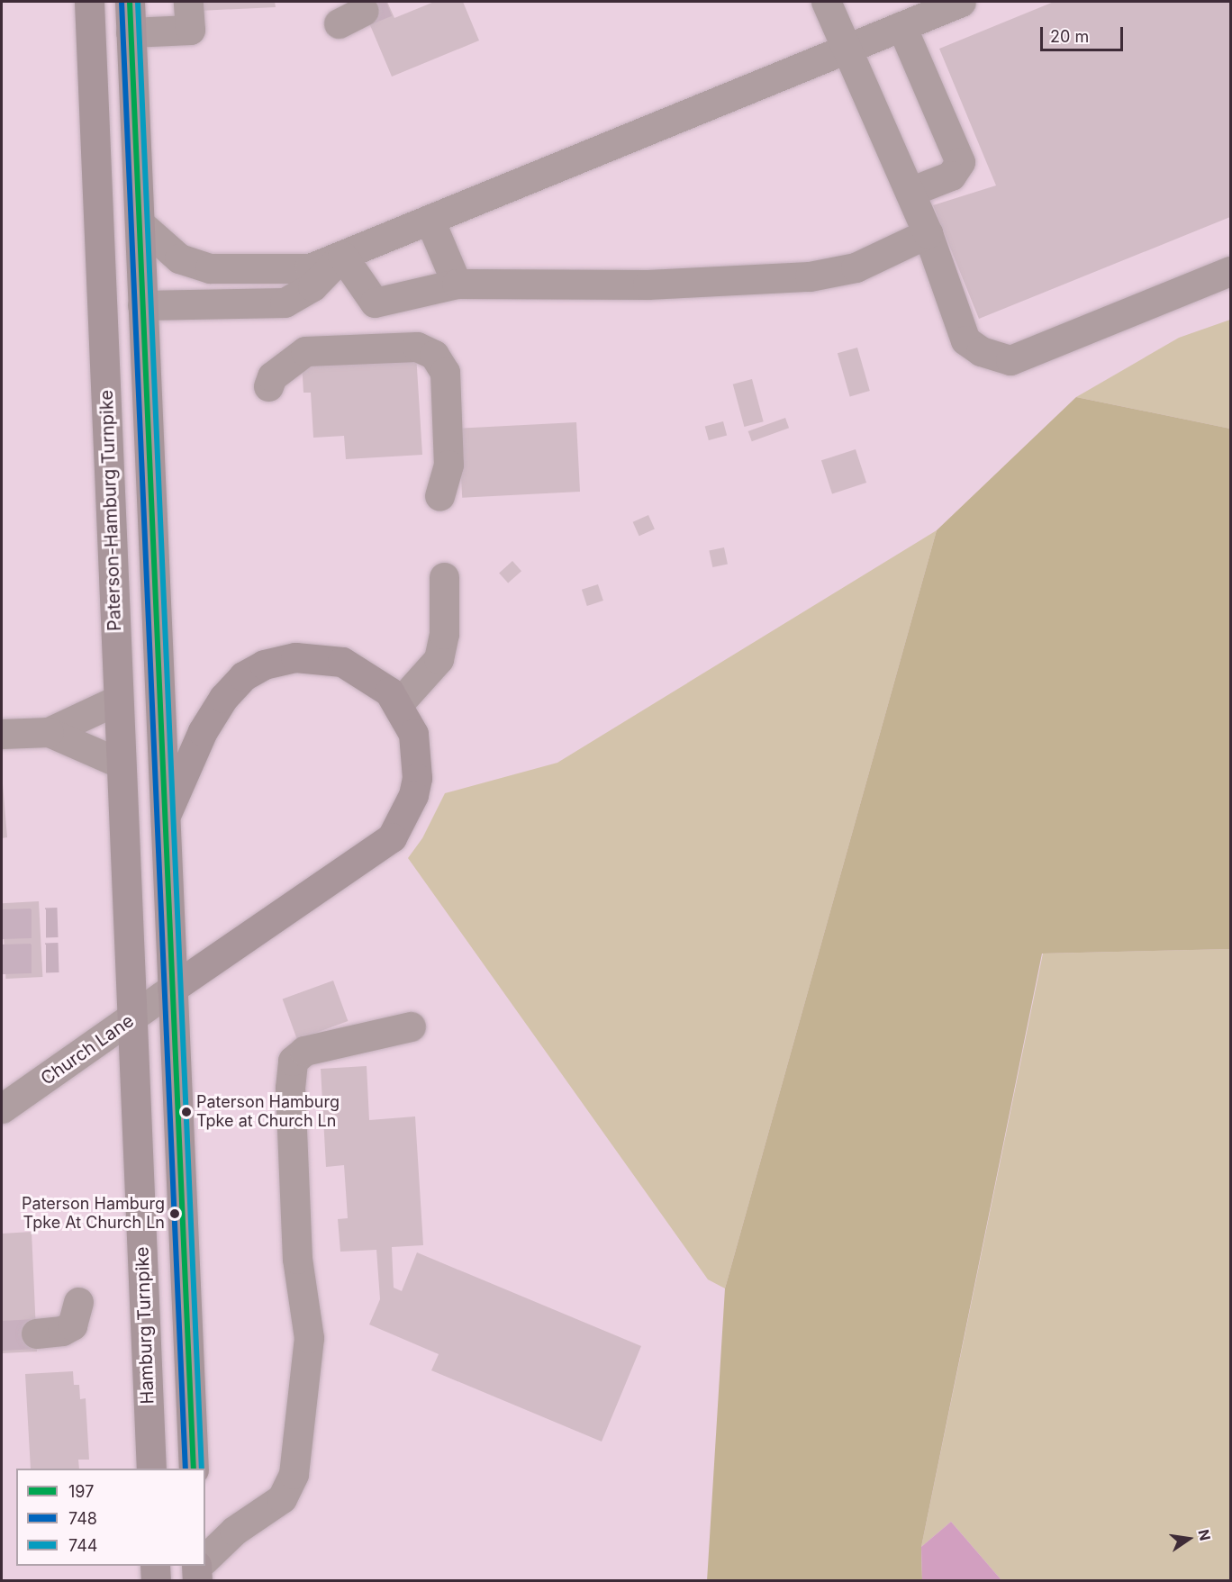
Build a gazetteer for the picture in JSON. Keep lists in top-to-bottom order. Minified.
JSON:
{"streets":{"main road":["Paterson-Hamburg Turnpike","Hamburg Turnpike"],"street":["Church Lane"]},"crossings":[["Paterson-Hamburg Turnpike","Church Lane"],["Paterson-Hamburg Turnpike","Hamburg Turnpike"],["Church Lane","Hamburg Turnpike"]],"places":["Paterson Hamburg Tpke at Church Ln","Paterson Hamburg Tpke At Church Ln"],"lines":["transit line 197","transit line 748","transit line 744"],"legend":["197","748","744"],"scale_bar":"20 m","north":"right"}
